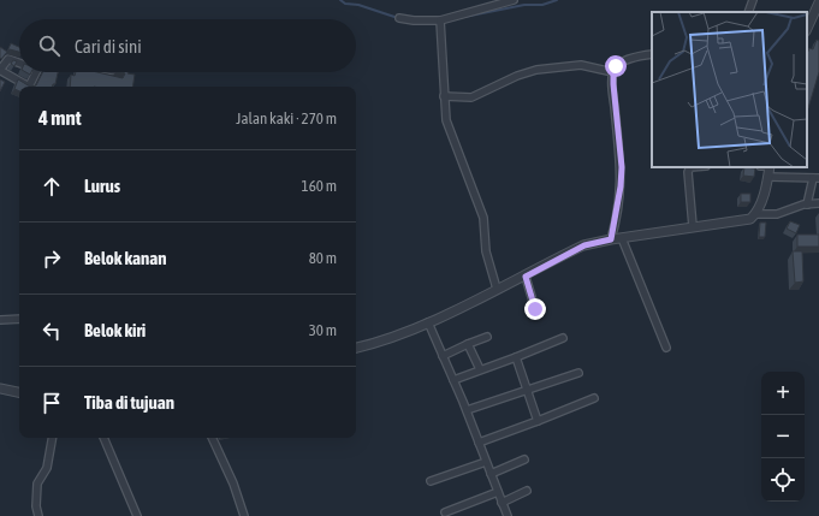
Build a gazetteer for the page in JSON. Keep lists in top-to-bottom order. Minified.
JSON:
{"page":{"search":"Cari di sini","heading":["4 mnt","Jalan kaki · 270 m"],"list":[["Lurus","160 m"],["Belok kanan","80 m"],["Belok kiri","30 m"],"Tiba di tujuan"],"map_buttons":["+","−"]}}
